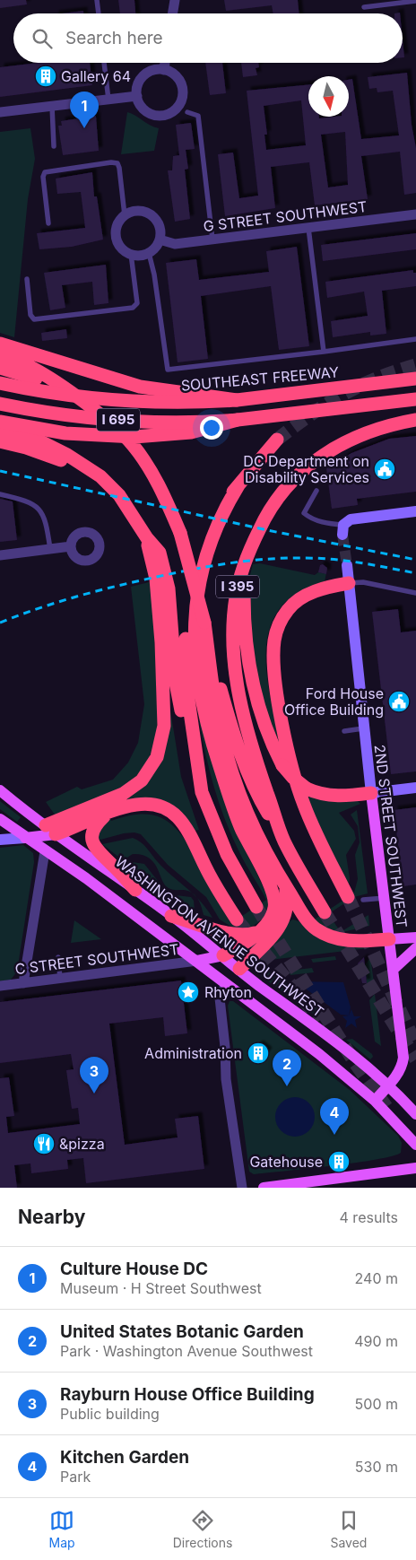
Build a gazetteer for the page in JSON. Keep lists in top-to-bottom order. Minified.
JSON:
{"streets":{"highway":["SOUTHEAST FREEWAY","I 695","I 395"],"main road":["2ND STREET SOUTHWEST","WASHINGTON AVENUE SOUTHWEST"],"street":["G STREET SOUTHWEST","C STREET SOUTHWEST"]},"crossings":[["2ND STREET SOUTHWEST","WASHINGTON AVENUE SOUTHWEST"]],"places":{"building":["Gallery 64","Administration","Gatehouse"],"public building":["DC Department on Disability Services","Ford House Office Building"],"place":["Rhyton"],"restaurant":["&pizza"]},"north":"bottom","page":{"search":"Search here","pins":["1","2","3","4"],"heading":["Nearby","4 results"],"list":[{"mark":"1","name":"Culture House DC","note":"Museum · H Street Southwest","value":"240 m"},{"mark":"2","name":"United States Botanic Garden","note":"Park · Washington Avenue Southwest","value":"490 m"},{"mark":"3","name":"Rayburn House Office Building","note":"Public building","value":"500 m"},{"mark":"4","name":"Kitchen Garden","note":"Park","value":"530 m"}],"nav":["Map","Directions","Saved"]}}
